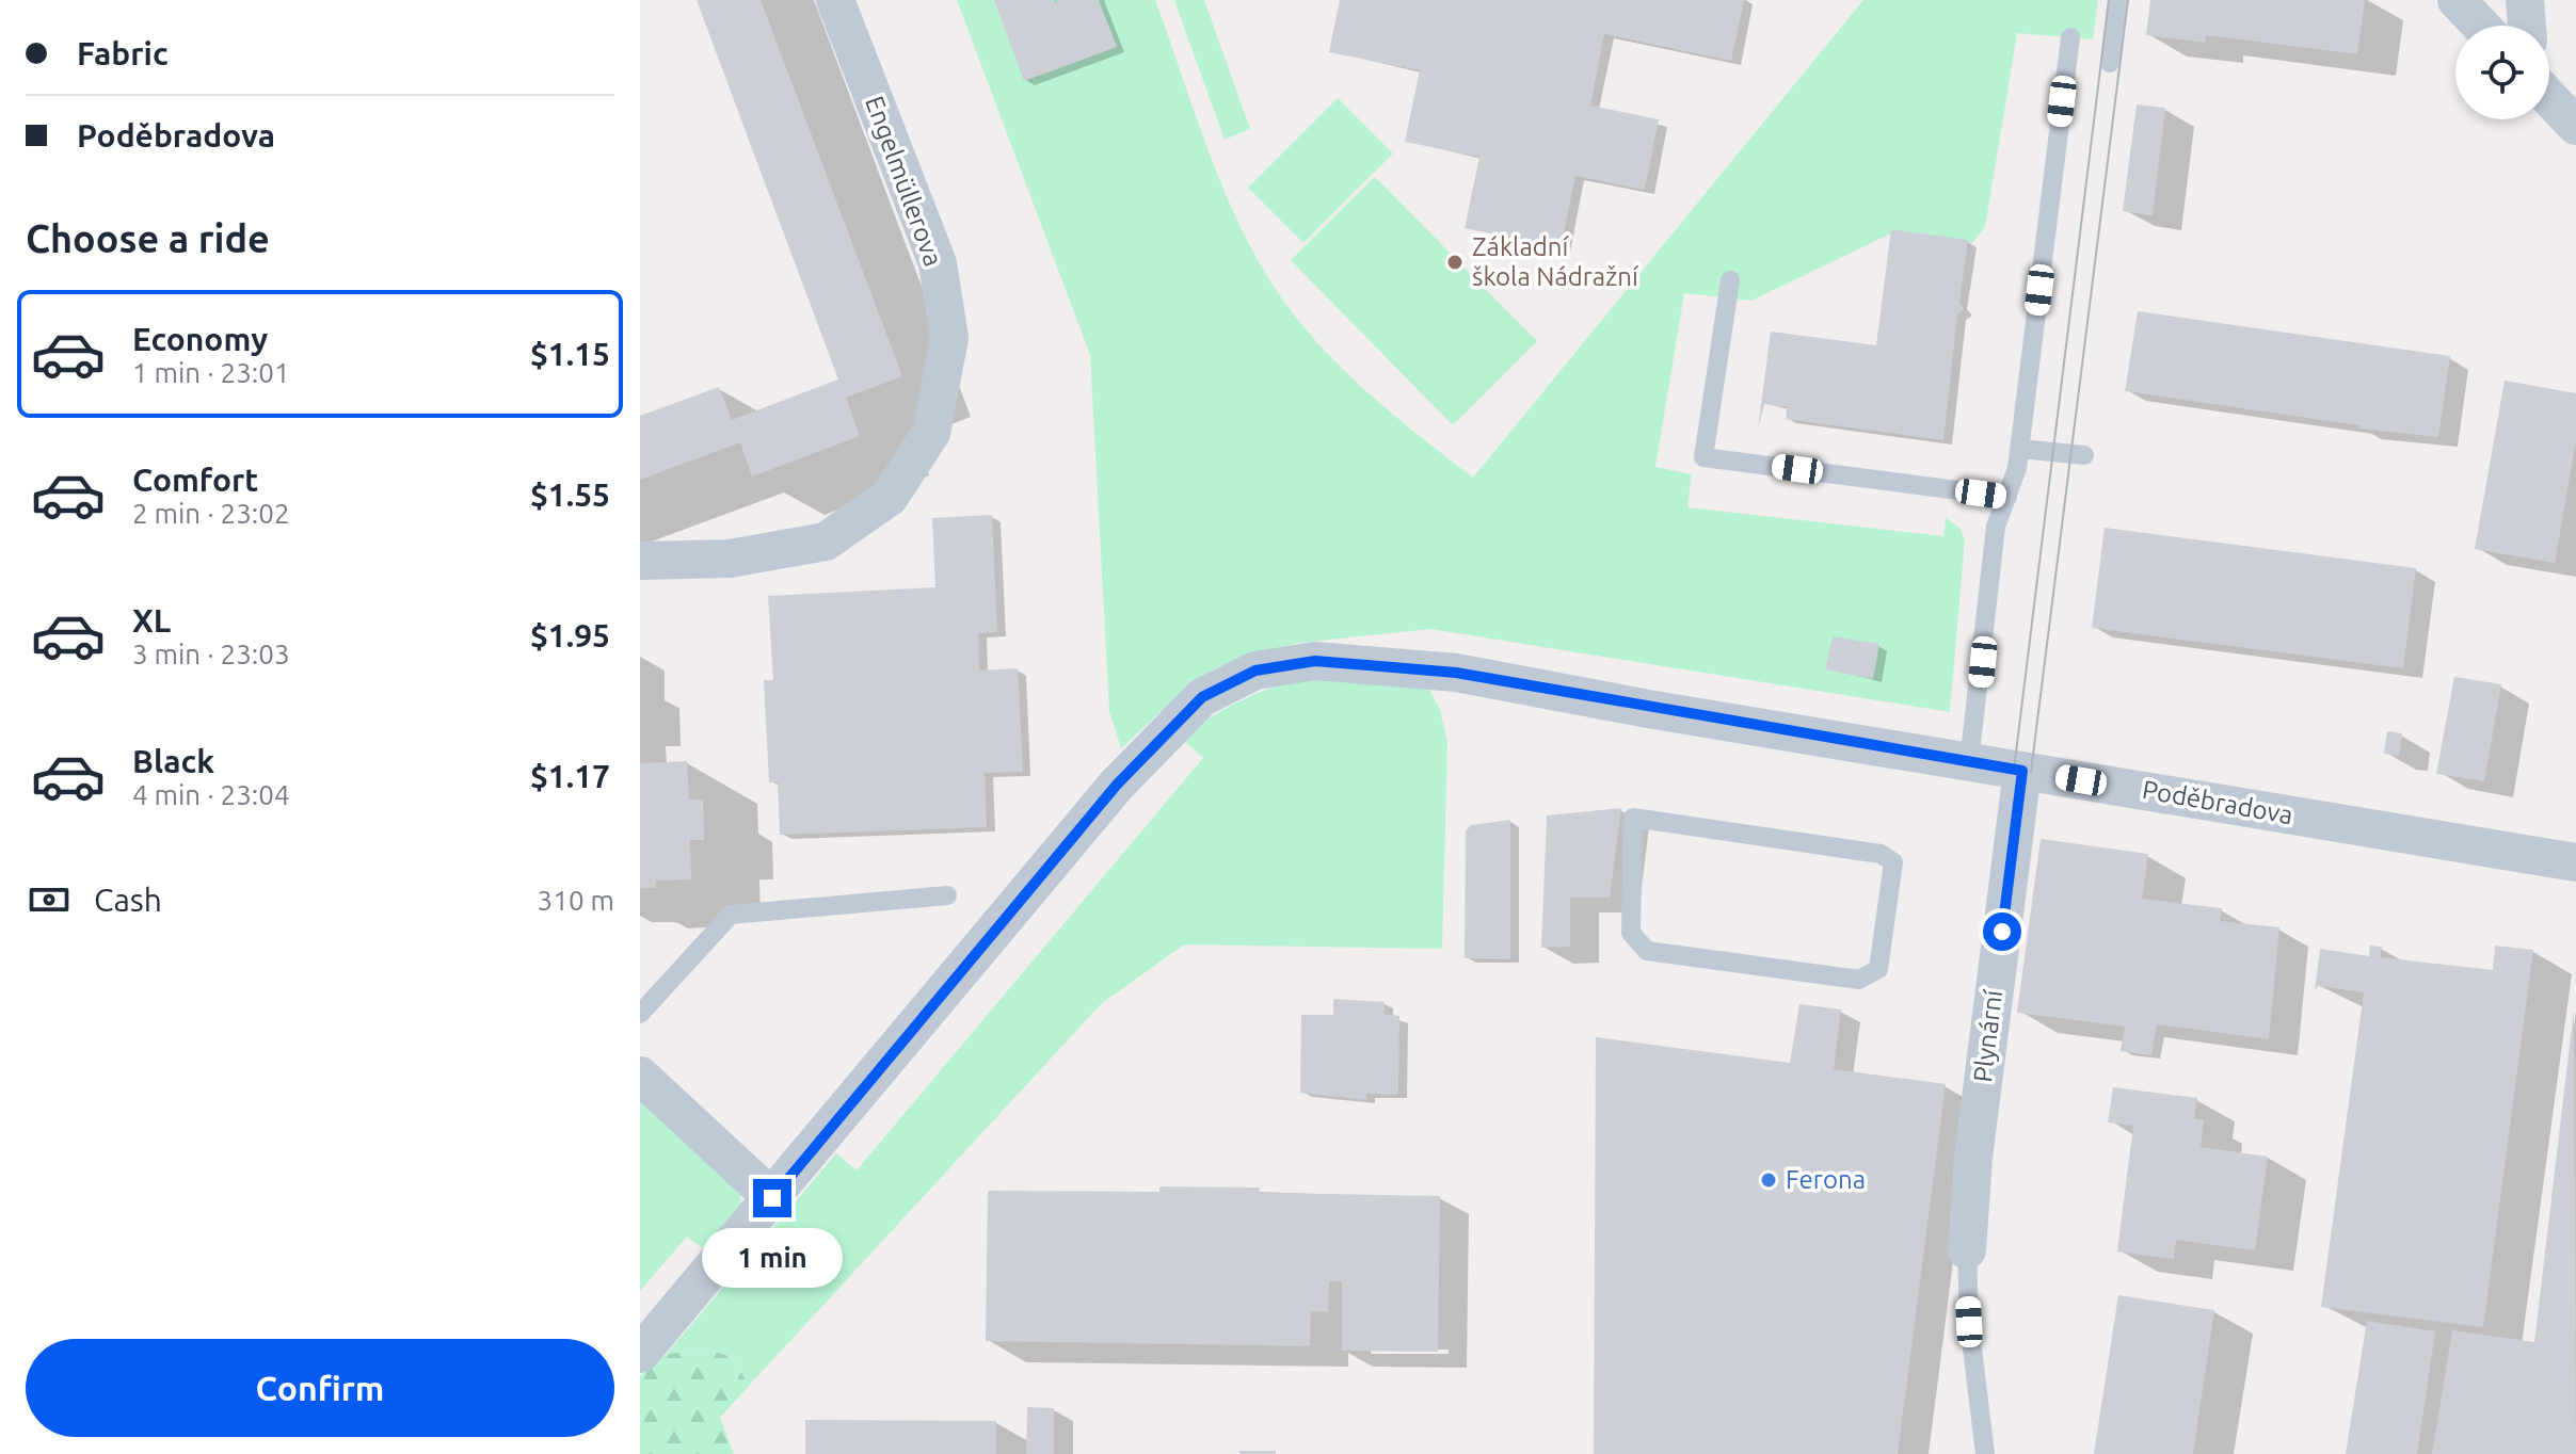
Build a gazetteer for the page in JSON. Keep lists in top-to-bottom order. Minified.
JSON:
{"streets":{"street":["Engelmüllerova","Poděbradova","Plynární"]},"crossings":[["Poděbradova","Plynární"]],"places":["Základní škola Nádražní","Ferona"],"page":{"banner":["Fabric","Poděbradova"],"heading":"Choose a ride","list":[{"name":"Economy","note":"1 min · 23:01","value":"$1.15"},{"name":"Comfort","note":"2 min · 23:02","value":"$1.55"},{"name":"XL","note":"3 min · 23:03","value":"$1.95"},{"name":"Black","note":"4 min · 23:04","value":"$1.17"}],"pay":["Cash","310 m"],"bubble":"1 min","buttons":"Confirm"}}
